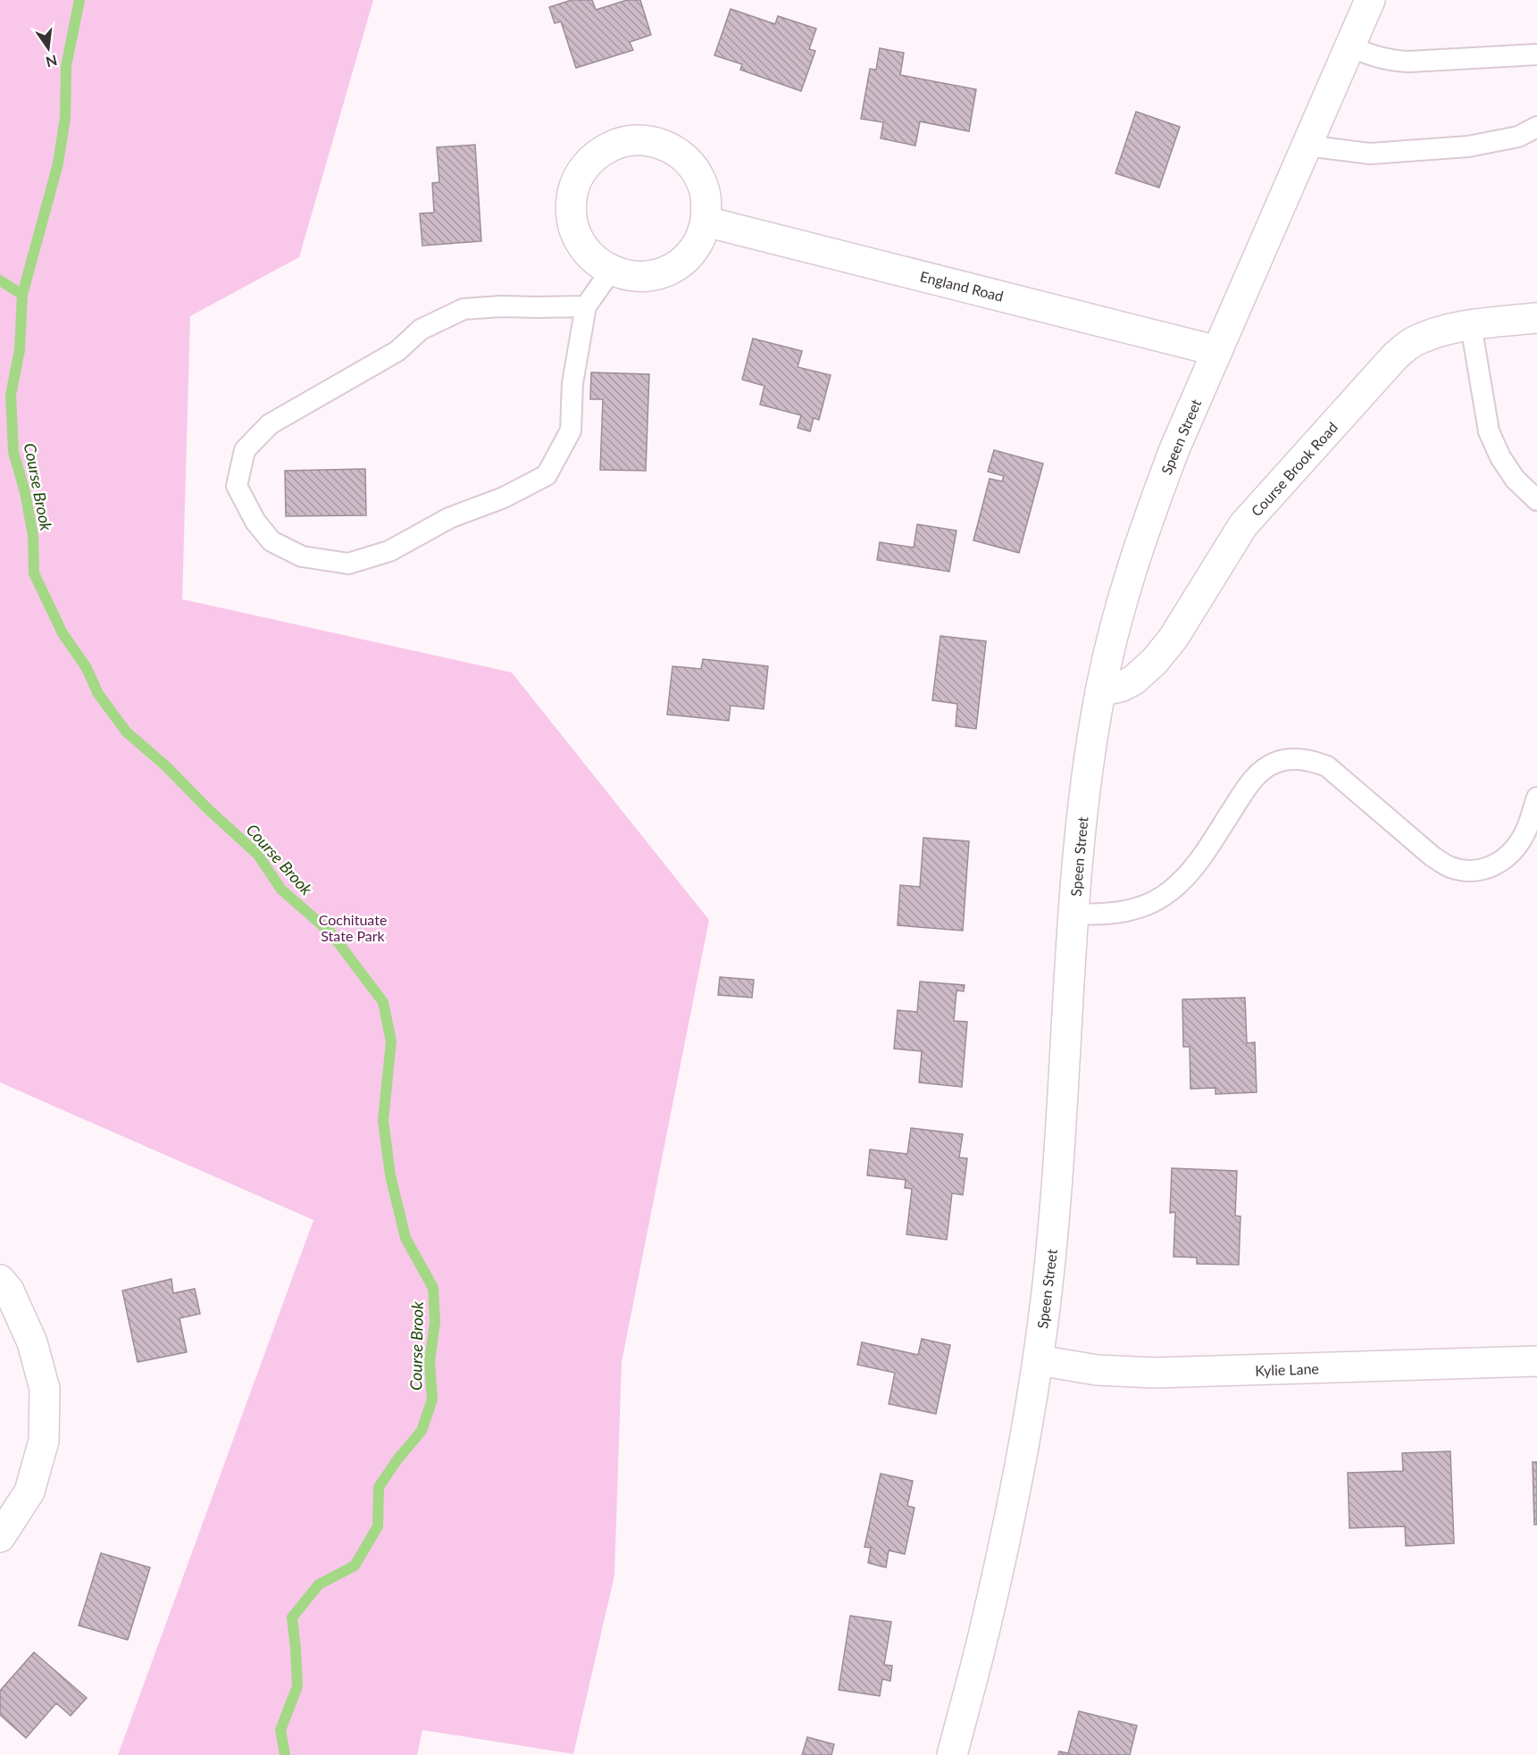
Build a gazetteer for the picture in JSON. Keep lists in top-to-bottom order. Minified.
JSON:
{"streets":{"street":["England Road","Speen Street","Course Brook Road","Kylie Lane"]},"crossings":[["England Road","Speen Street"],["Speen Street","Course Brook Road"],["Speen Street","Kylie Lane"]],"water":["Course Brook"],"parks":["Cochituate State Park"],"north":"bottom"}
